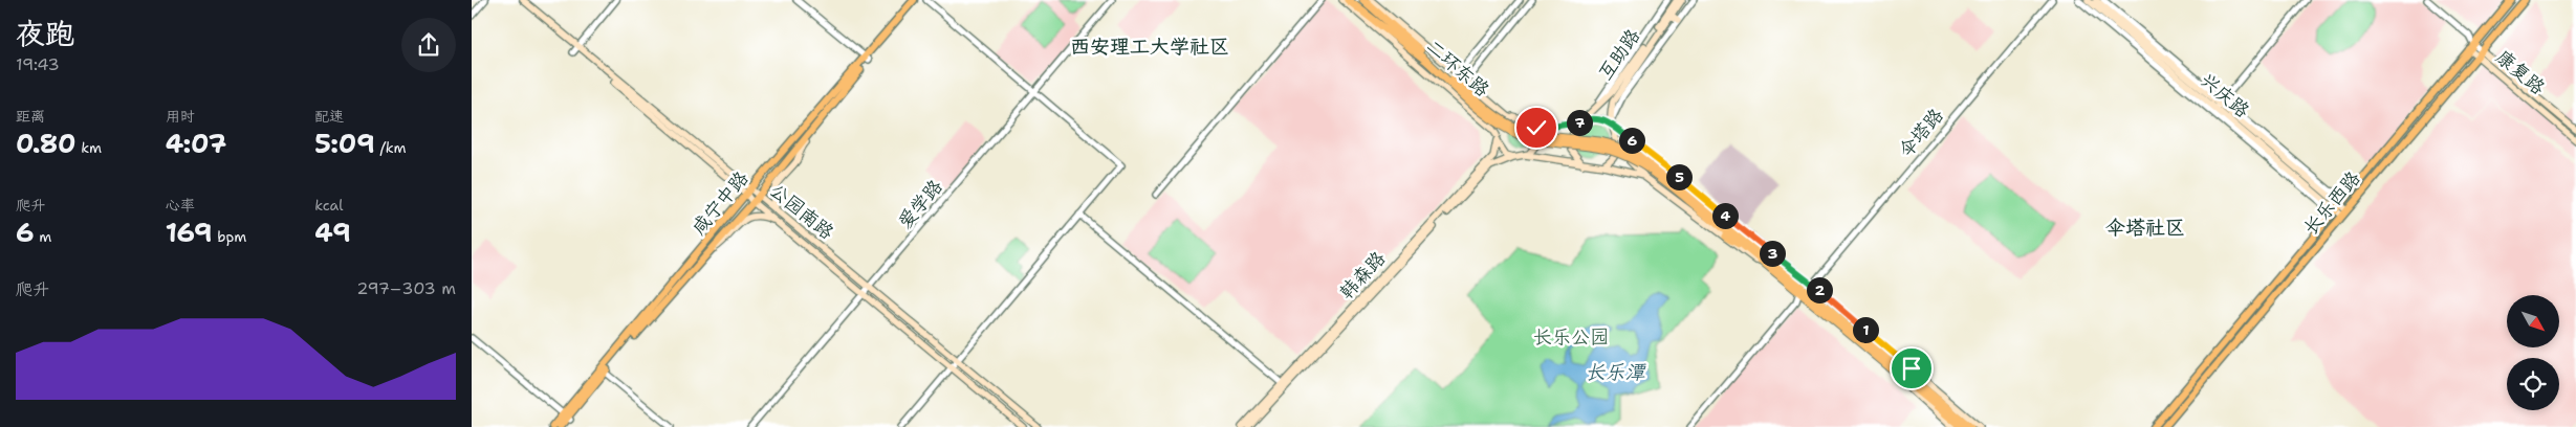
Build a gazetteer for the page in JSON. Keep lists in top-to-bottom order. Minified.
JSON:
{"streets":{"highway":["二环东路"],"main road":["互助路","康复路","兴庆路","咸宁中路","长乐西路","公园南路","韩森路"],"street":["伞塔路","爱学路"]},"crossings":[["康复路","长乐西路"],["兴庆路","长乐西路"],["咸宁中路","公园南路"],["爱学路","公园南路"]],"districts":["西安理工大学社区","伞塔社区"],"water":["长乐潭"],"parks":["长乐公园"],"north":"bottom right","page":{"heading":["夜跑","19:43"],"stats":[["距离","0.80 km"],["用时","4:07"],["配速","5:09 /km"],["爬升","6 m"],["心率","169 bpm"],["kcal","49"]],"pins":["7","6","5","4","3","2","1"],"chart":["爬升","297–303 m"]}}
